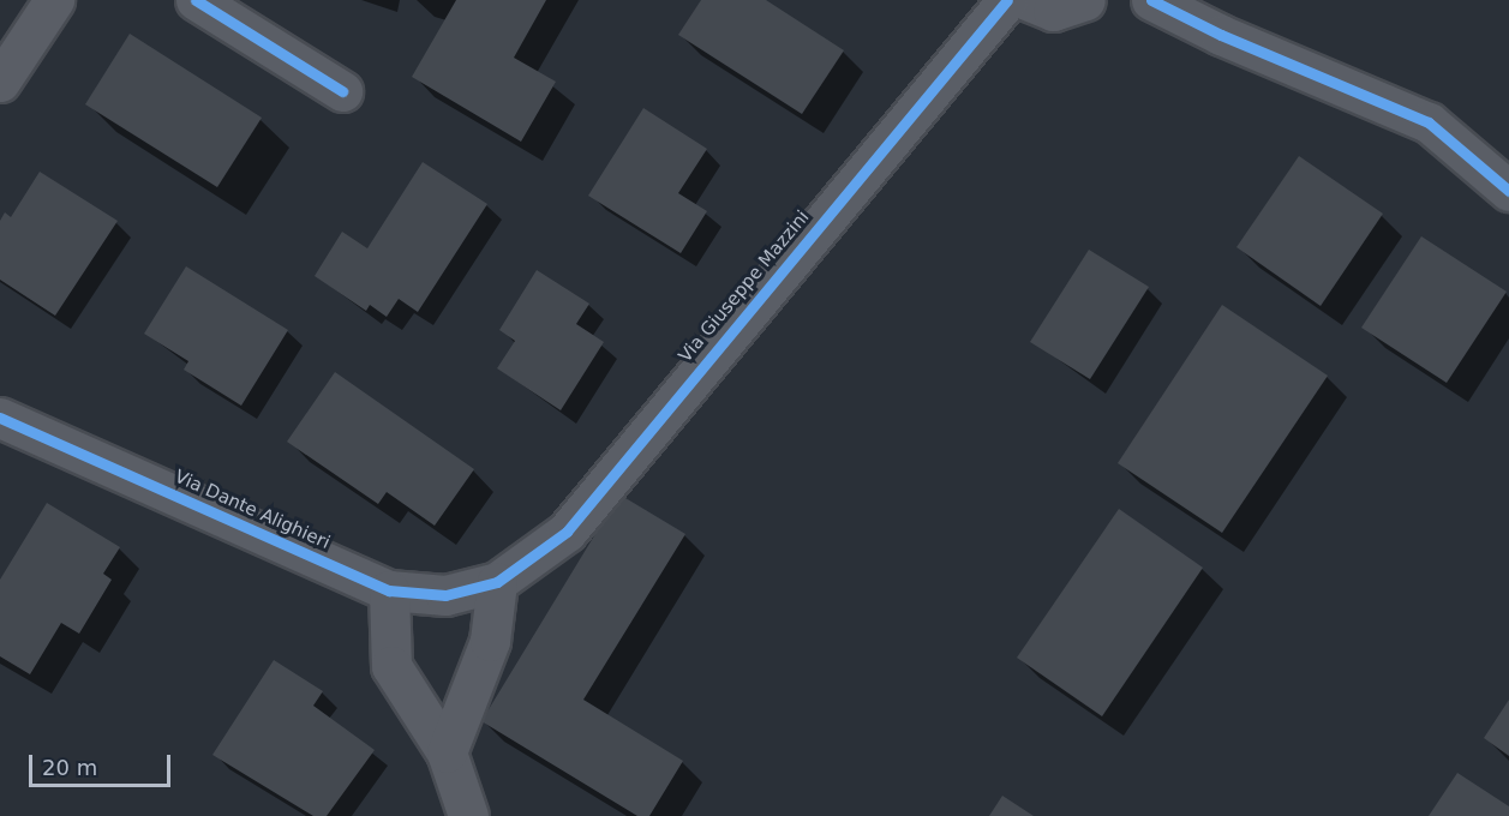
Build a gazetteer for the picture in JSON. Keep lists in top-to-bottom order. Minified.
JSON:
{"streets":{"street":["Via Giuseppe Mazzini","Via Dante Alighieri"]},"crossings":[["Via Giuseppe Mazzini","Via Dante Alighieri"]],"scale_bar":"20 m"}
